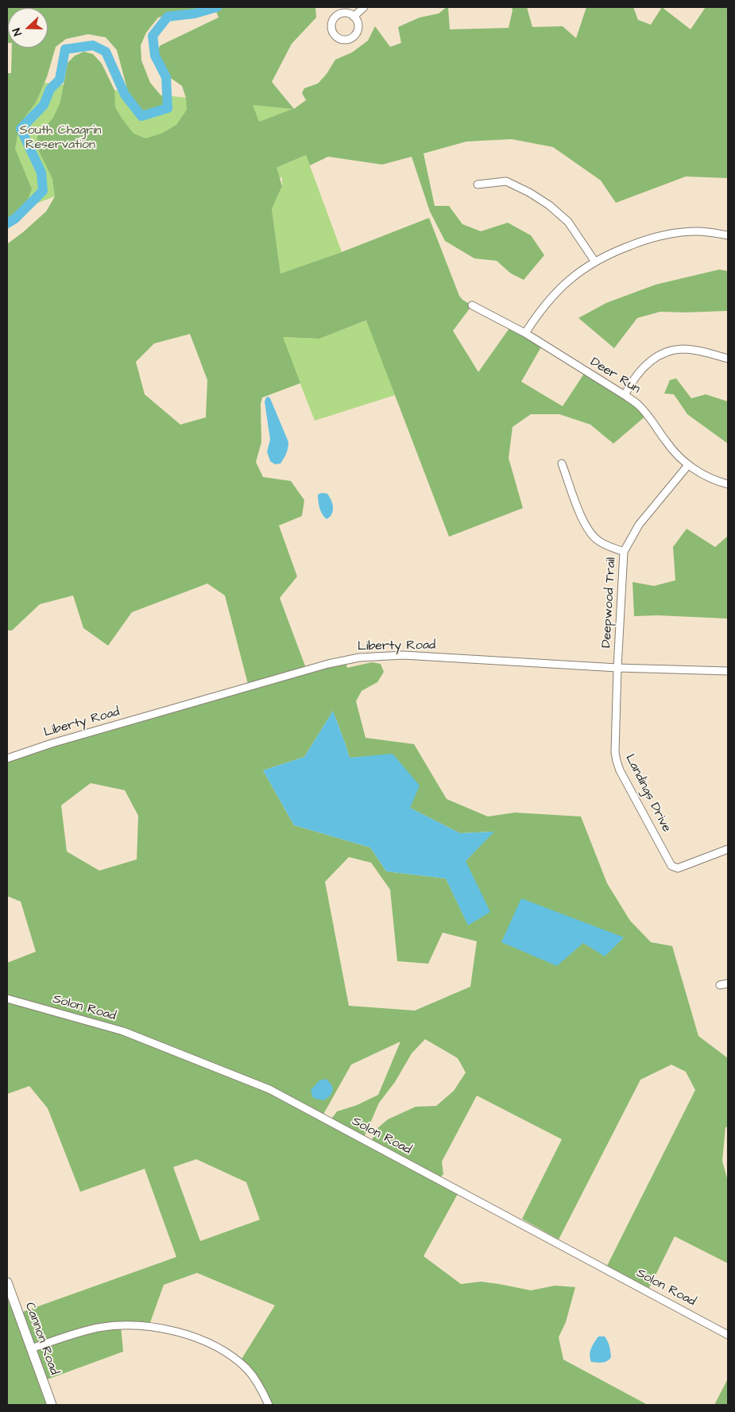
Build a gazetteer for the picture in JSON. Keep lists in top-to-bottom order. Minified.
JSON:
{"streets":{"main road":["Cannon Road"],"street":["Deer Run","Deepwood Trail","Liberty Road","Landings Drive","Solon Road"]},"crossings":[["Deer Run","Deepwood Trail"],["Deepwood Trail","Liberty Road"],["Deepwood Trail","Landings Drive"],["Liberty Road","Landings Drive"]],"parks":["South Chagrin Reservation"],"north":"left"}
